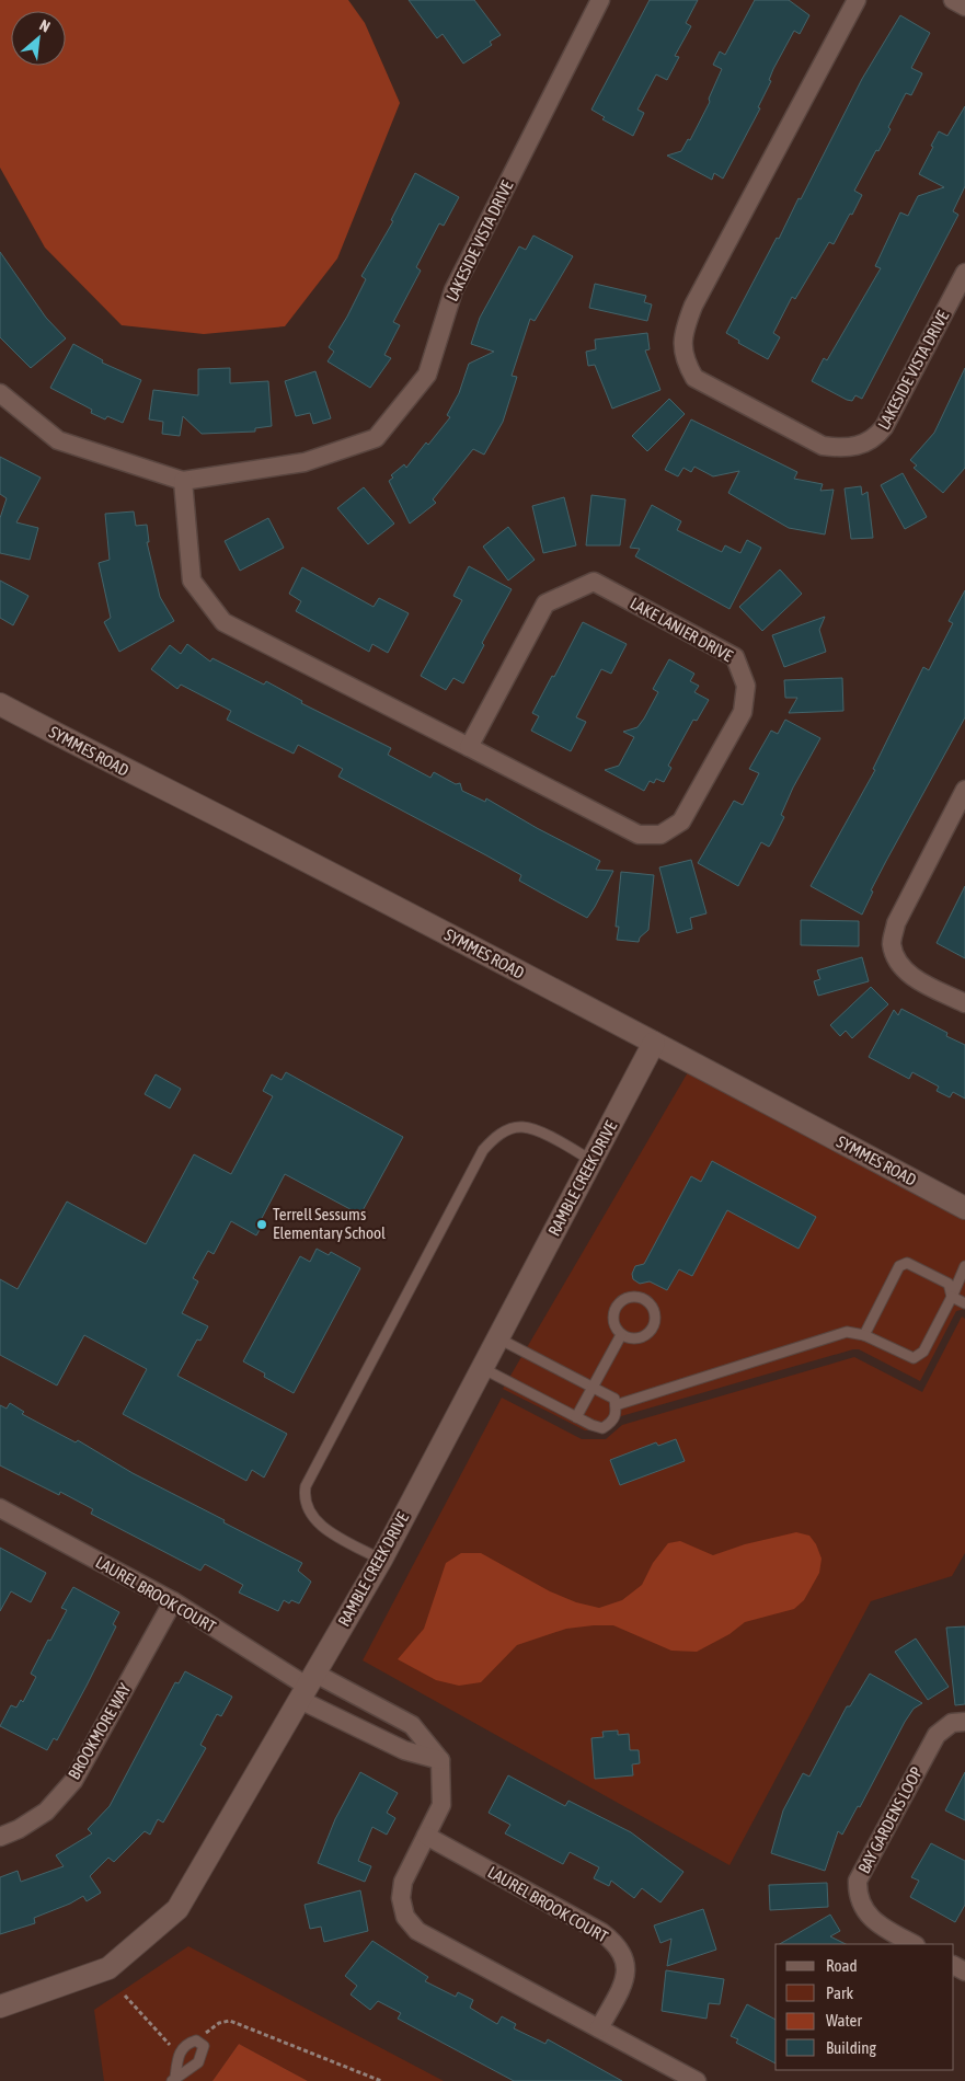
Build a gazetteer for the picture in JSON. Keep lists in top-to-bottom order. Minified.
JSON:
{"streets":{"street":["LAKESIDE VISTA DRIVE","LAKE LANIER DRIVE","SYMMES ROAD","RAMBLE CREEK DRIVE","LAUREL BROOK COURT","BROOKMORE WAY","BAY GARDENS LOOP"]},"crossings":[["LAKESIDE VISTA DRIVE","LAKE LANIER DRIVE"],["SYMMES ROAD","RAMBLE CREEK DRIVE"],["RAMBLE CREEK DRIVE","LAUREL BROOK COURT"],["LAUREL BROOK COURT","BROOKMORE WAY"]],"places":["Terrell Sessums Elementary School"],"legend":["Road","Park","Water","Building"],"north":"top right"}
